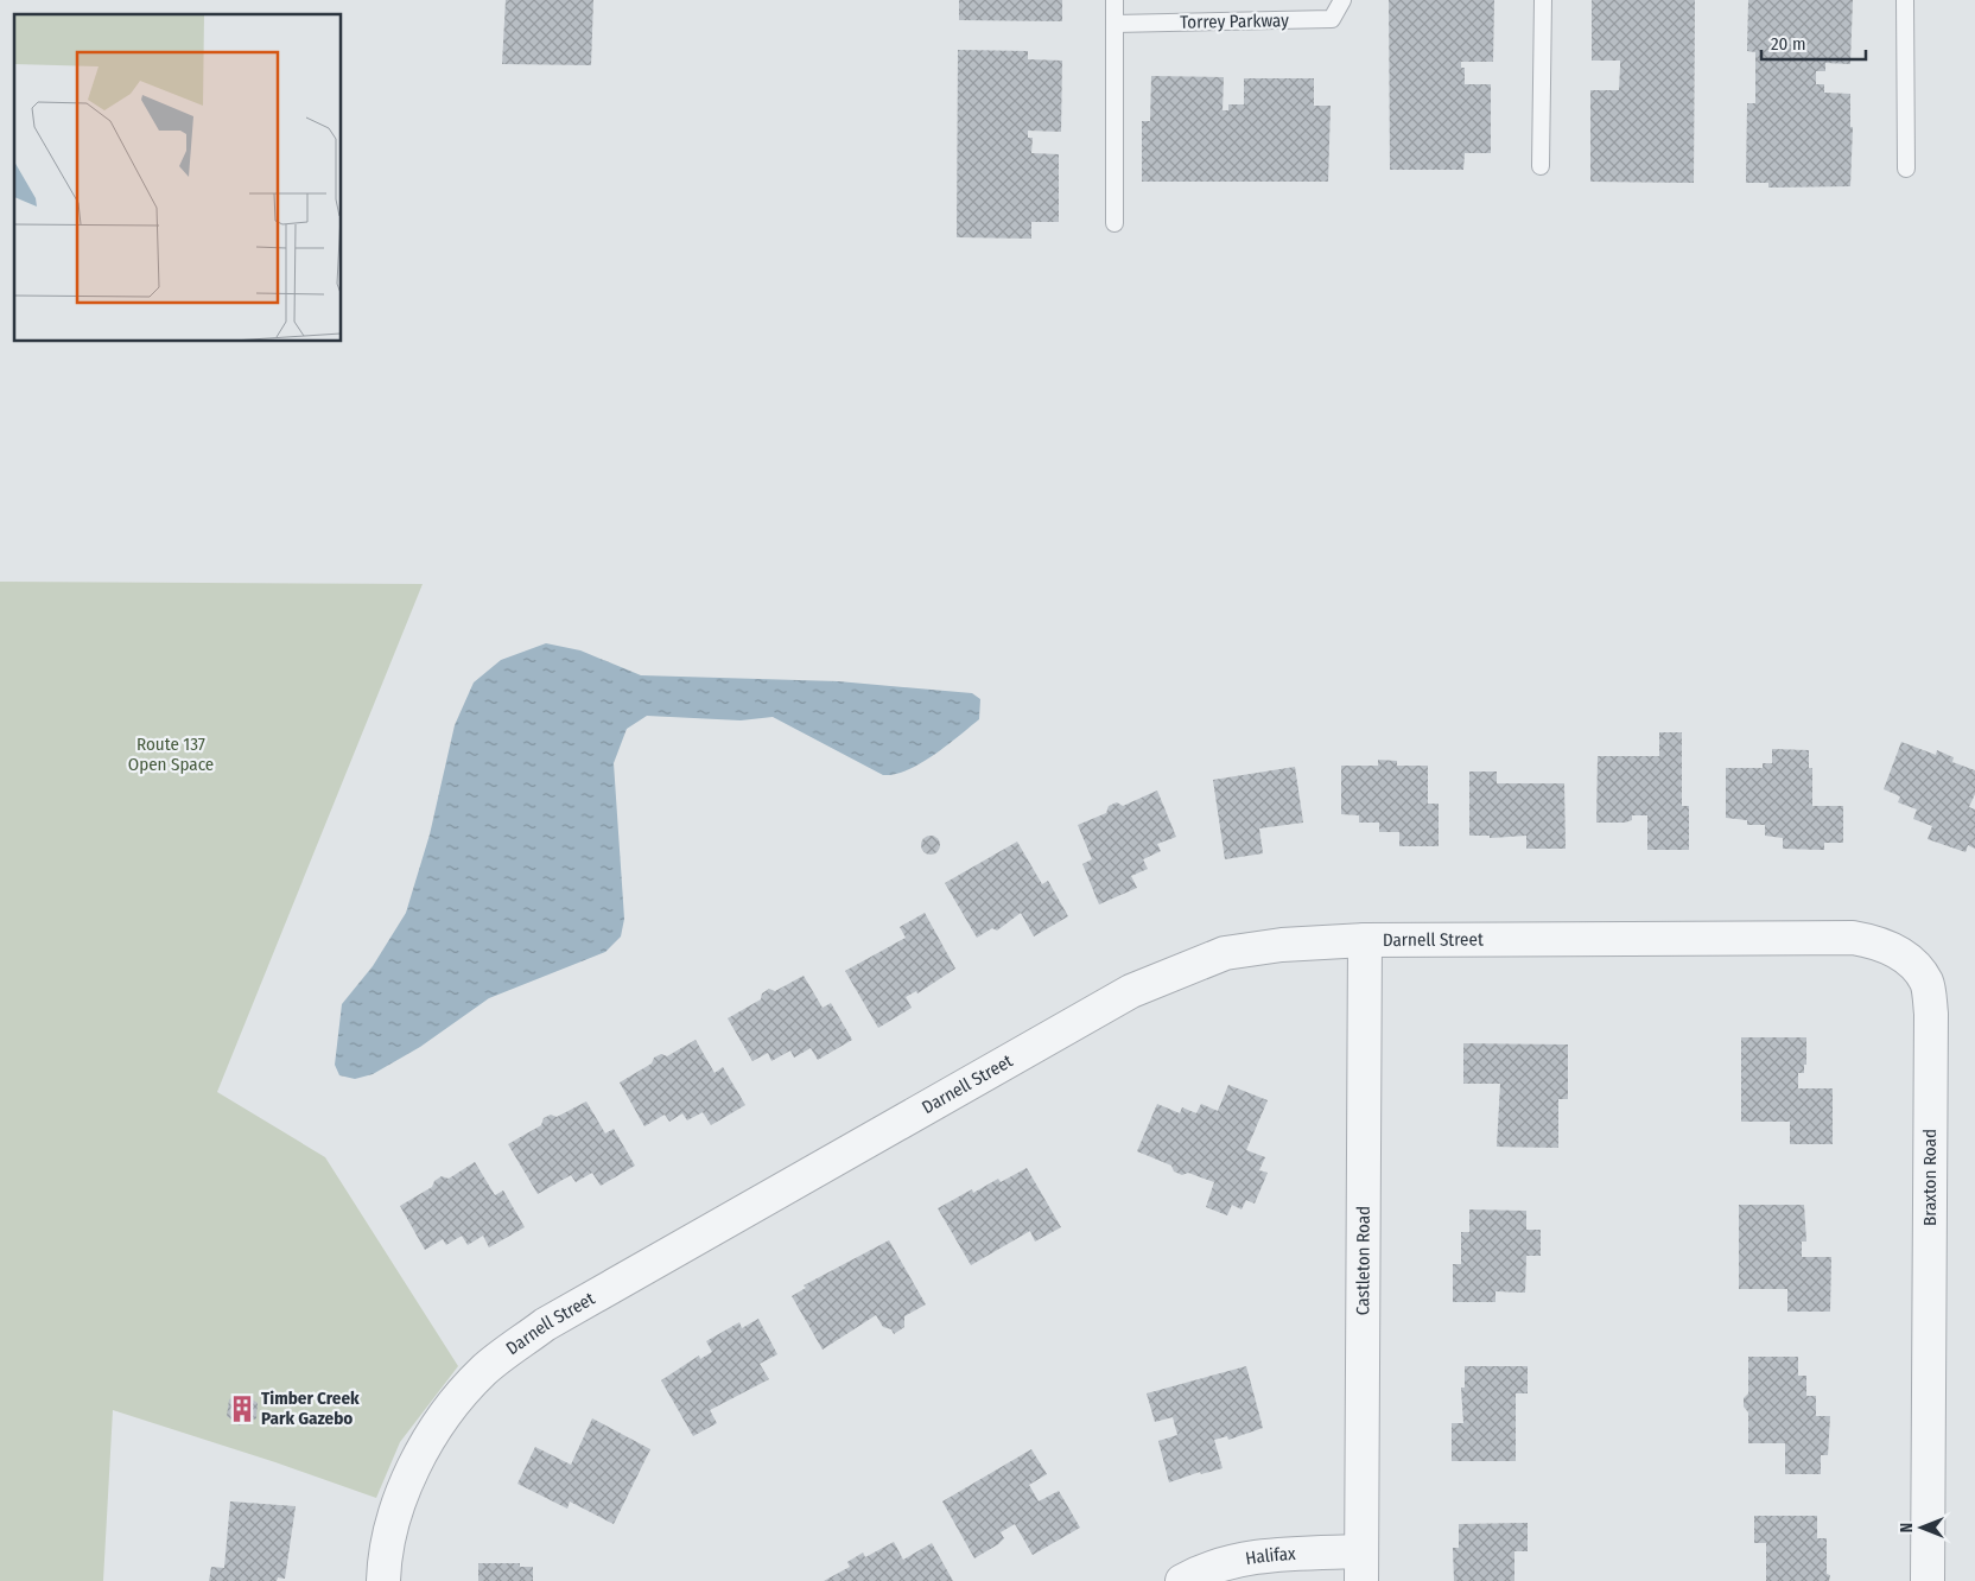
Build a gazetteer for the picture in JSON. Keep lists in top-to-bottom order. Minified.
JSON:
{"streets":{"street":["Darnell Street","Braxton Road","Castleton Road","Halifax"],"lane":["Torrey Parkway"]},"crossings":[["Darnell Street","Braxton Road"],["Darnell Street","Castleton Road"],["Castleton Road","Halifax"]],"parks":["Route 137 Open Space"],"places":{"building":["Timber Creek Park Gazebo"]},"scale_bar":"20 m","north":"left"}
